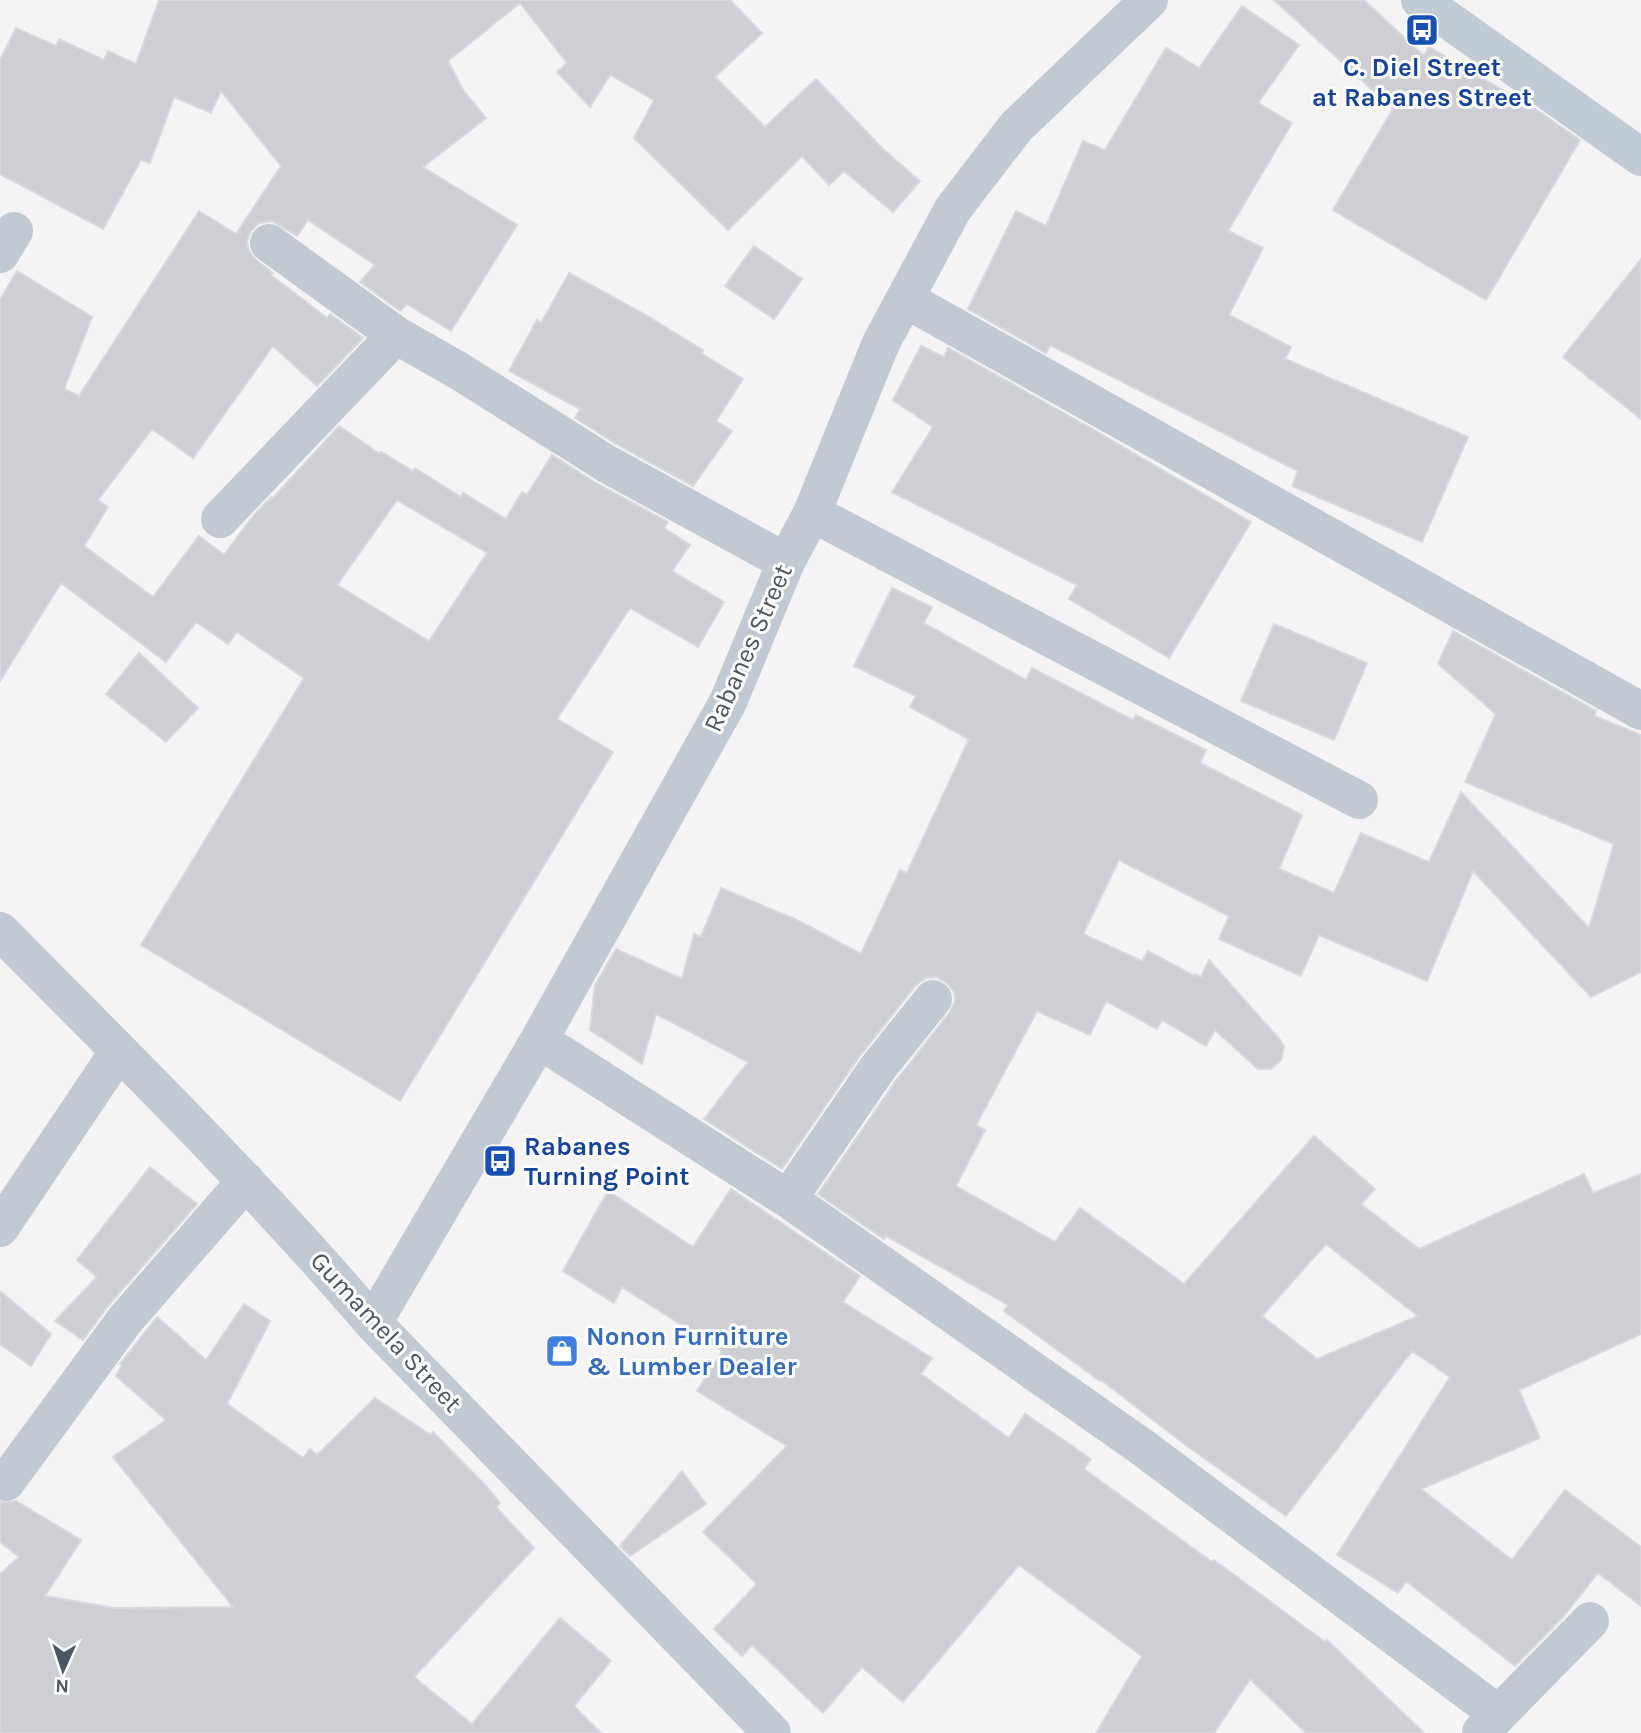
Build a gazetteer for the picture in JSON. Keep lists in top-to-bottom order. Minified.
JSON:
{"streets":{"street":["Rabanes Street","Gumamela Street"]},"crossings":[["Rabanes Street","Gumamela Street"]],"places":{"bus stop":["C. Diel Street at Rabanes Street","Rabanes Turning Point"],"shop":["Nonon Furniture & Lumber Dealer"]},"north":"bottom"}
